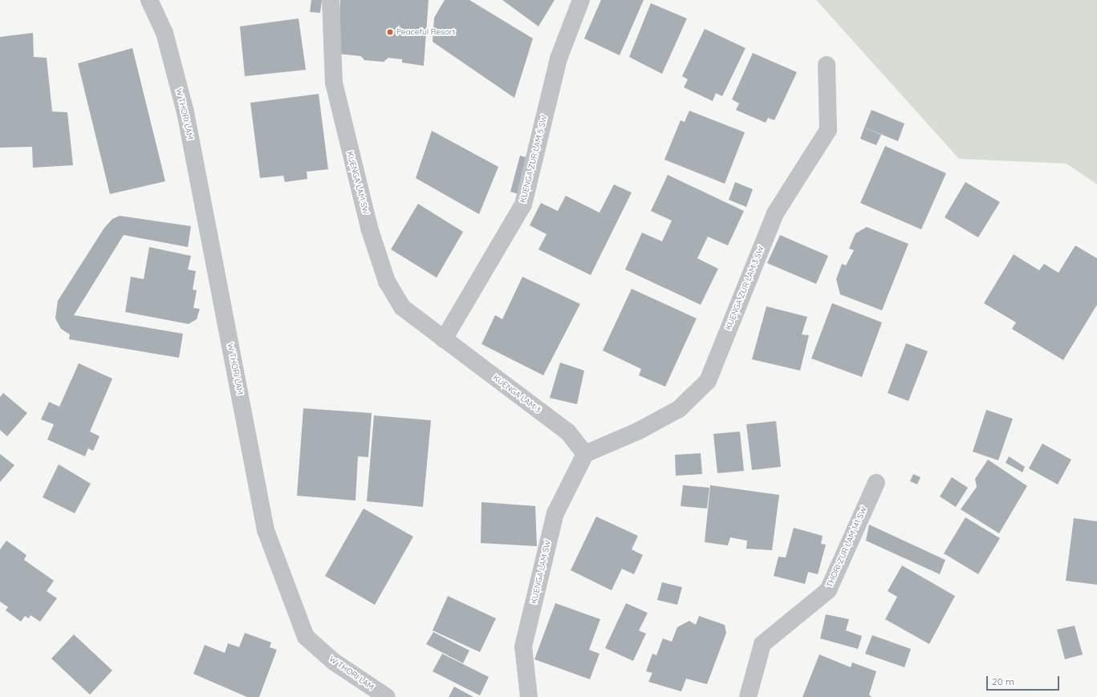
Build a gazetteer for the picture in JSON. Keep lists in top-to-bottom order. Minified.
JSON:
{"streets":{"street":["W THORI LAM","KUENGA ZUR LAM 5 SW","KUENGA LAM SW","KUENGA ZUR LAM 3 SW","KUENGA LAM 3","THORI ZUR LAM 141 SW"]},"crossings":[["KUENGA ZUR LAM 5 SW","KUENGA LAM SW"],["KUENGA ZUR LAM 5 SW","KUENGA LAM 3"],["KUENGA LAM SW","KUENGA ZUR LAM 3 SW"],["KUENGA LAM SW","KUENGA LAM 3"],["KUENGA ZUR LAM 3 SW","KUENGA LAM 3"]],"places":["Peaceful Resort"],"scale_bar":"20 m"}
